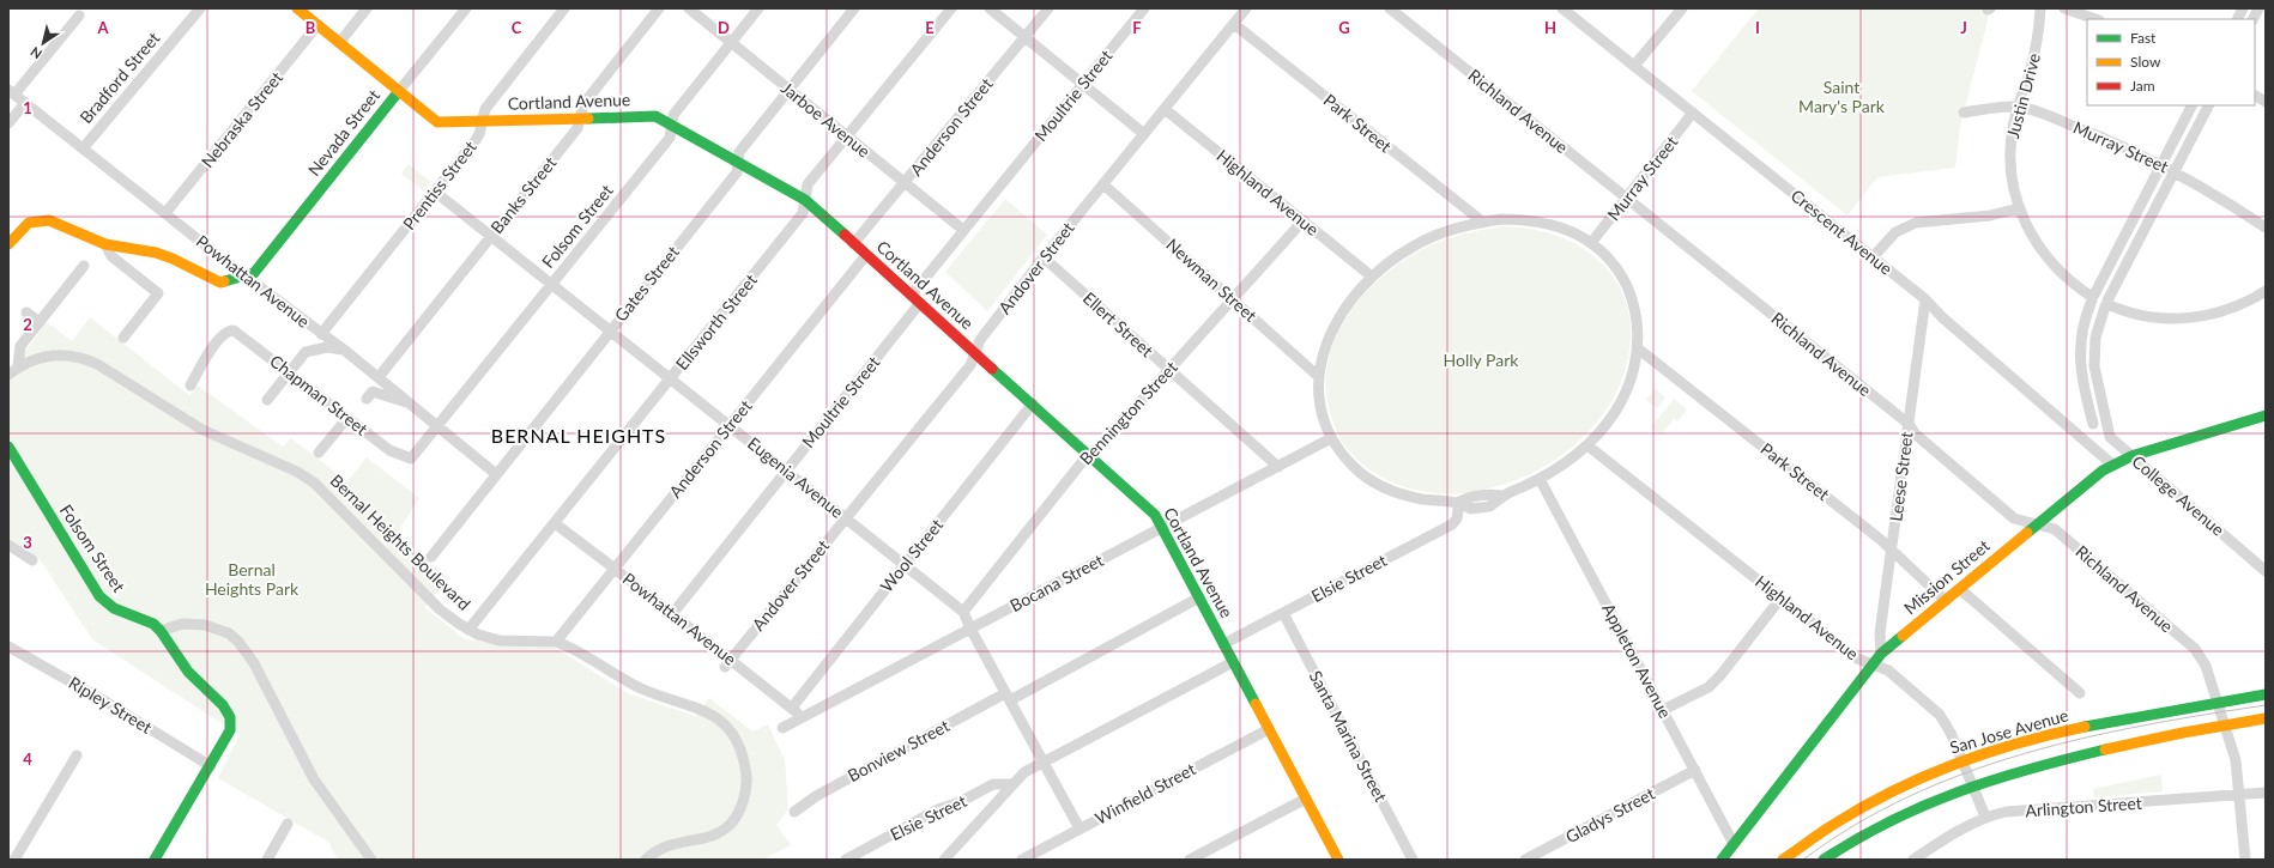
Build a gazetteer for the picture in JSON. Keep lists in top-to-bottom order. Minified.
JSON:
{"streets":{"street":["Bradford Street","Moultrie Street","Justin Drive","Cortland Avenue","Richland Avenue","Nebraska Street","Jarboe Avenue","Park Street","Anderson Street","Nevada Street","Murray Street","Prentiss Street","Highland Avenue","Banks Street","Folsom Street","Crescent Avenue","Andover Street","Newman Street","Powhattan Avenue","Gates Street","Ellsworth Street","Ellert Street","Chapman Street","Bennington Street","Leese Street","Eugenia Avenue","College Avenue","Bernal Heights Boulevard","Wool Street","Mission Street","Elsie Street","Bocana Street","Appleton Avenue","Ripley Street","San Jose Avenue","Santa Marina Street","Bonview Street","Winfield Street","Arlington Street","Gladys Street"]},"crossings":[["Bradford Street","Powhattan Avenue"],["Moultrie Street","Cortland Avenue"],["Moultrie Street","Jarboe Avenue"],["Moultrie Street","Powhattan Avenue"],["Moultrie Street","Eugenia Avenue"],["Justin Drive","Murray Street"],["Justin Drive","College Avenue"],["Cortland Avenue","Nebraska Street"],["Cortland Avenue","Anderson Street"],["Cortland Avenue","Nevada Street"],["Cortland Avenue","Prentiss Street"],["Cortland Avenue","Banks Street"],["Cortland Avenue","Folsom Street"],["Cortland Avenue","Andover Street"],["Cortland Avenue","Gates Street"],["Cortland Avenue","Ellsworth Street"],["Cortland Avenue","Bennington Street"],["Cortland Avenue","Wool Street"],["Cortland Avenue","Elsie Street"],["Cortland Avenue","Bocana Street"],["Cortland Avenue","Bonview Street"],["Cortland Avenue","Winfield Street"],["Richland Avenue","Murray Street"],["Richland Avenue","Leese Street"],["Richland Avenue","Mission Street"],["Richland Avenue","Arlington Street"],["Nebraska Street","Powhattan Avenue"],["Jarboe Avenue","Anderson Street"],["Jarboe Avenue","Folsom Street"],["Jarboe Avenue","Gates Street"],["Jarboe Avenue","Ellsworth Street"],["Park Street","Andover Street"],["Park Street","Leese Street"],["Park Street","Mission Street"],["Anderson Street","Powhattan Avenue"],["Anderson Street","Eugenia Avenue"],["Anderson Street","Bernal Heights Boulevard"],["Nevada Street","Powhattan Avenue"],["Murray Street","Crescent Avenue"],["Murray Street","College Avenue"],["Prentiss Street","Powhattan Avenue"],["Prentiss Street","Eugenia Avenue"],["Highland Avenue","Andover Street"],["Highland Avenue","Bennington Street"],["Highland Avenue","Mission Street"],["Highland Avenue","Arlington Street"],["Banks Street","Powhattan Avenue"],["Banks Street","Eugenia Avenue"],["Folsom Street","Powhattan Avenue"],["Folsom Street","Chapman Street"],["Folsom Street","Eugenia Avenue"],["Folsom Street","Ripley Street"],["Crescent Avenue","Leese Street"],["Crescent Avenue","Mission Street"],["Andover Street","Newman Street"],["Andover Street","Powhattan Avenue"],["Andover Street","Ellert Street"],["Andover Street","Eugenia Avenue"],["Newman Street","Bennington Street"],["Powhattan Avenue","Gates Street"],["Powhattan Avenue","Ellsworth Street"],["Powhattan Avenue","Wool Street"],["Powhattan Avenue","Bocana Street"],["Gates Street","Eugenia Avenue"],["Ellsworth Street","Eugenia Avenue"],["Ellsworth Street","Bernal Heights Boulevard"],["Ellert Street","Bennington Street"],["Ellert Street","Bocana Street"],["Bennington Street","Eugenia Avenue"],["Leese Street","Mission Street"],["Eugenia Avenue","Wool Street"],["Eugenia Avenue","Bocana Street"],["Eugenia Avenue","Bonview Street"],["Eugenia Avenue","Winfield Street"],["College Avenue","Mission Street"],["Mission Street","Appleton Avenue"],["Elsie Street","Santa Marina Street"],["Appleton Avenue","Gladys Street"]],"districts":["BERNAL HEIGHTS"],"parks":["Saint Mary's Park","Holly Park","Bernal Heights Park"],"legend":["Fast","Slow","Jam"],"north":"bottom left","grid":{"columns":["A","B","C","D","E","F","G","H","I","J"],"rows":["1","2","3","4"]}}
